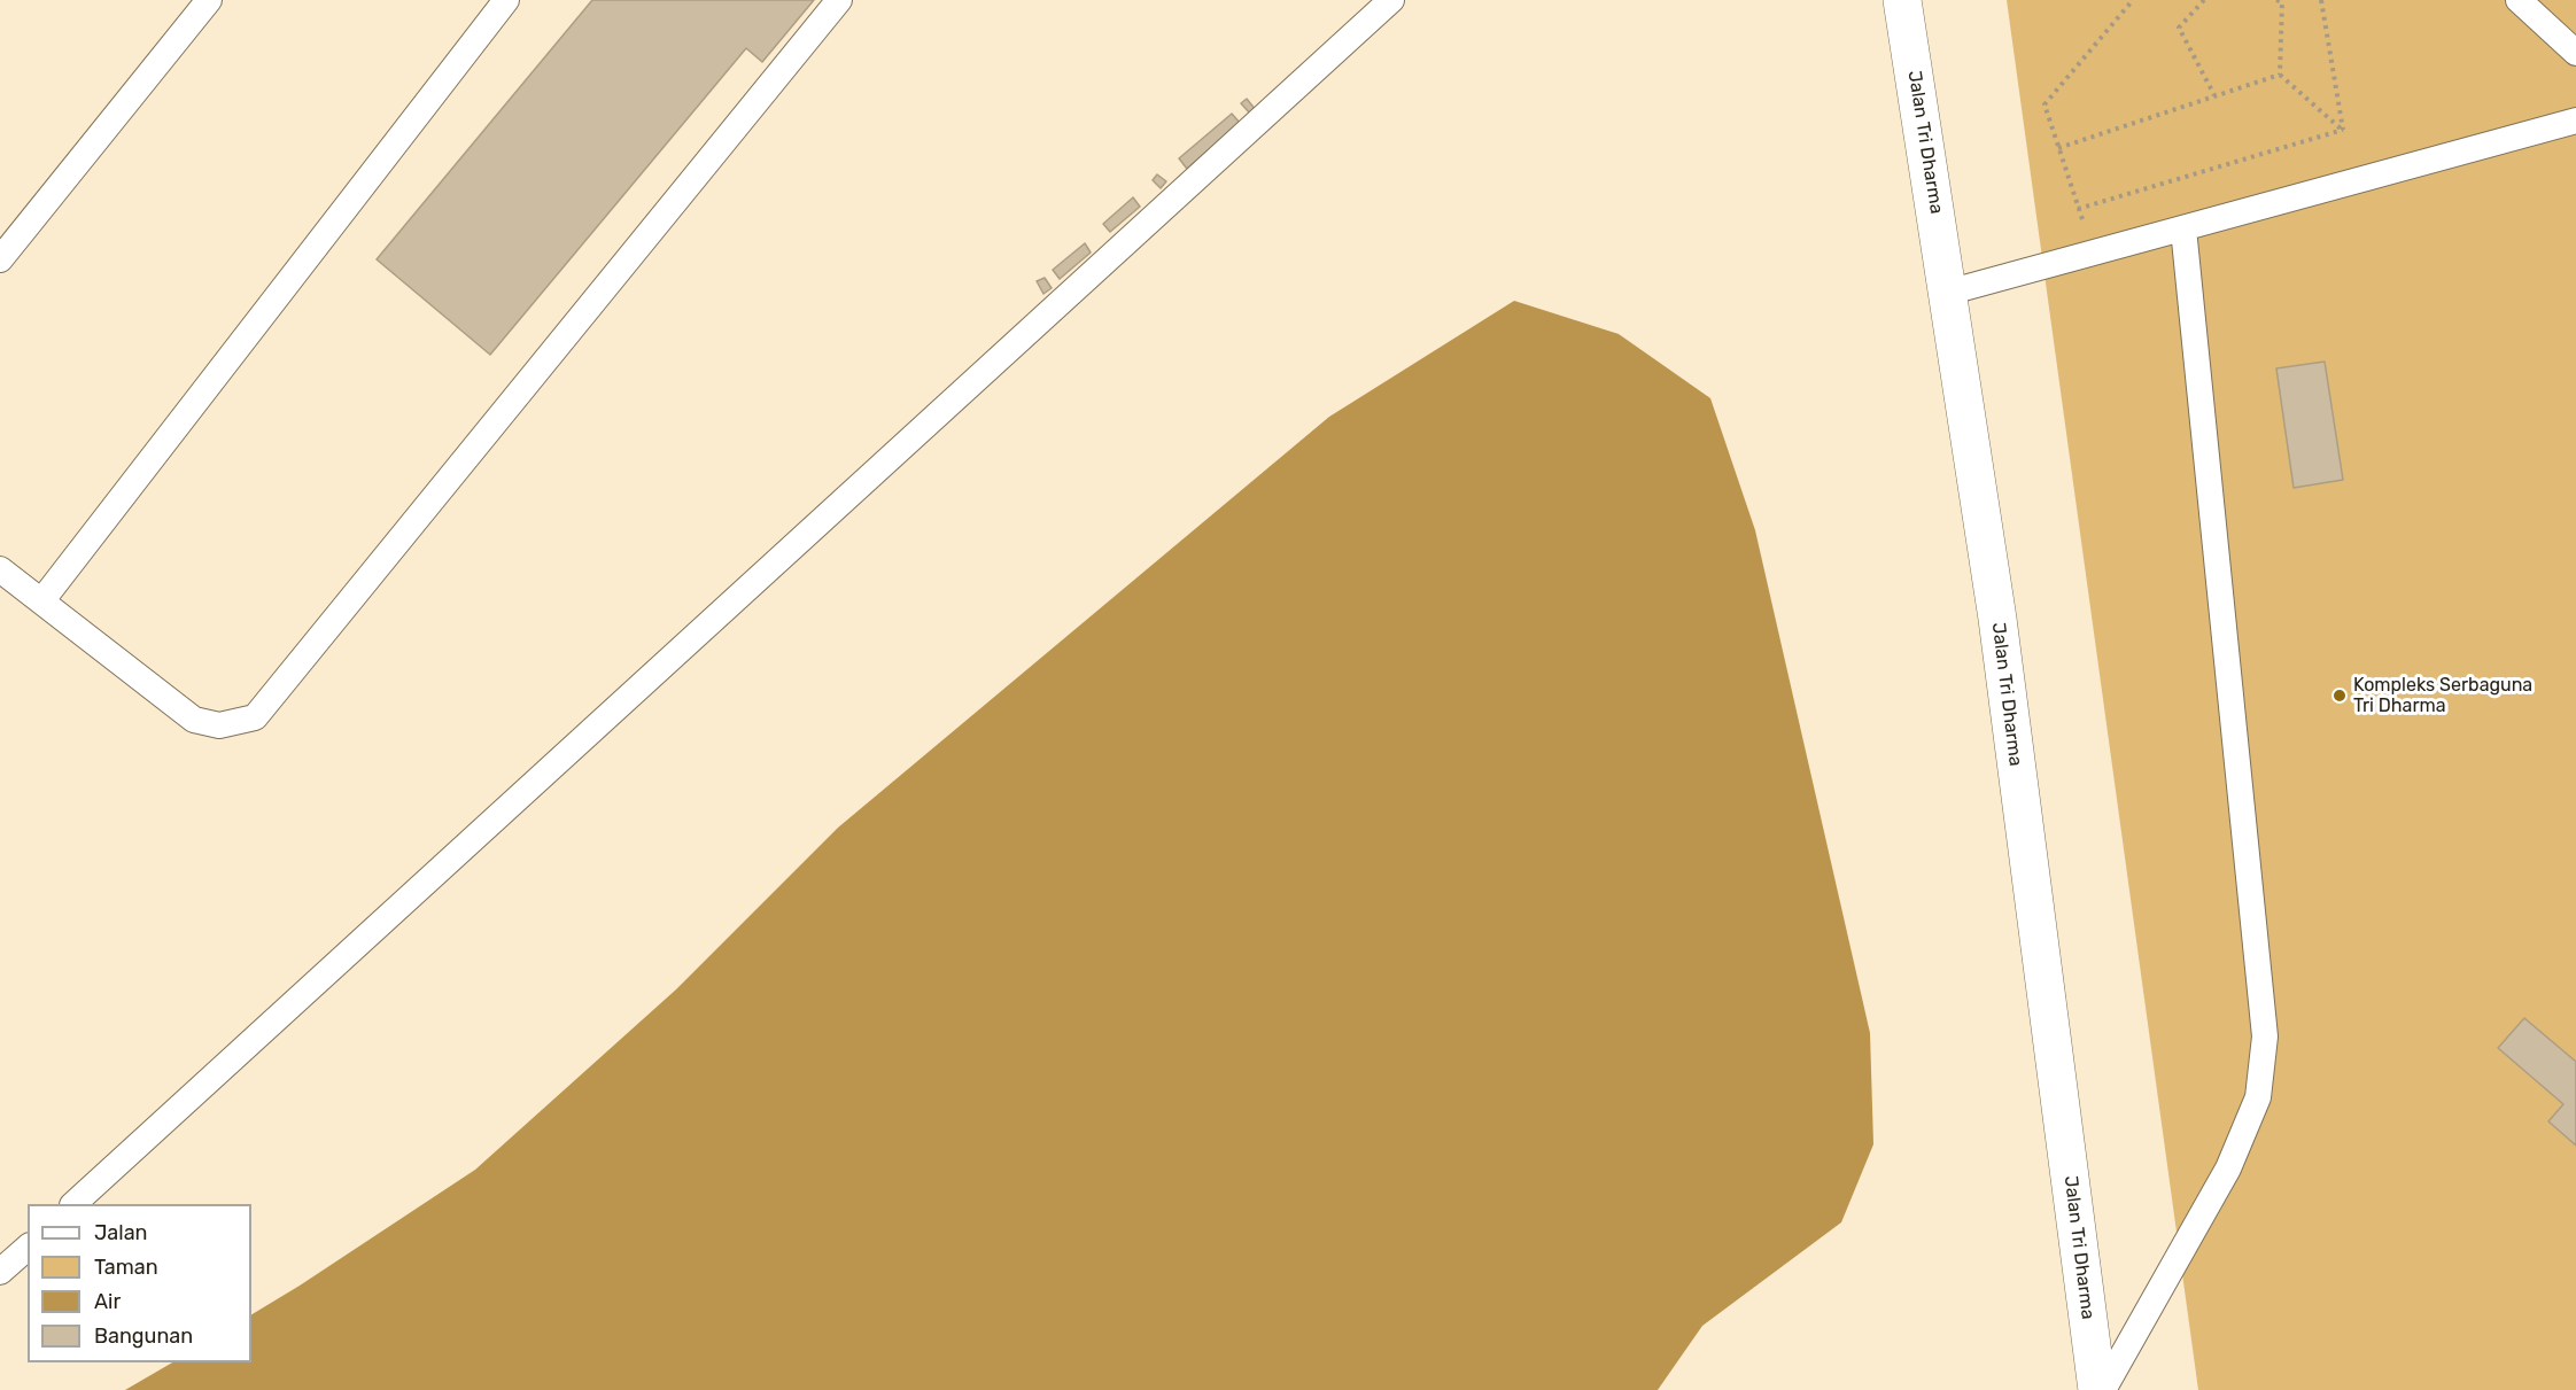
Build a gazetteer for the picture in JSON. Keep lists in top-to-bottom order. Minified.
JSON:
{"streets":{"main road":["Jalan Tri Dharma"]},"places":["Kompleks Serbaguna Tri Dharma"],"legend":["Jalan","Taman","Air","Bangunan"]}
